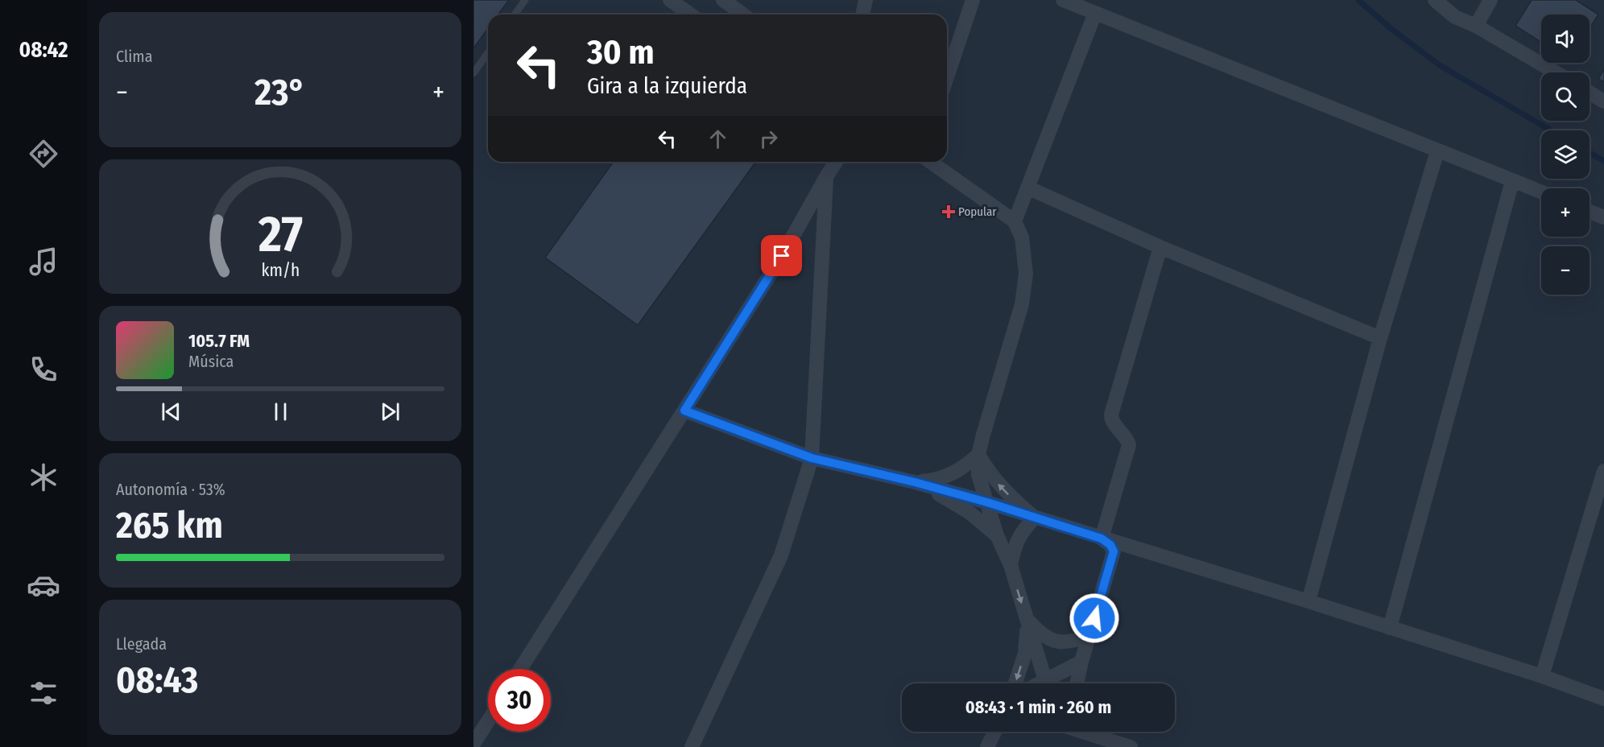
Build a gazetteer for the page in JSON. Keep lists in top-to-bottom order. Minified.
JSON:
{"places":{"health":["Popular"]},"page":{"tabs":"08:42","tile":["Clima",["Autonomía · 53%","265 km"],["Llegada","08:43"]],"map_buttons":["+","−"],"turn":["30 m","Gira a la izquierda"],"heat":["−","23°","+"],"song":["105.7 FM","Música"],"limit":"30","trip":"08:43 · 1 min · 260 m","gauge":["27","km/h"]}}
